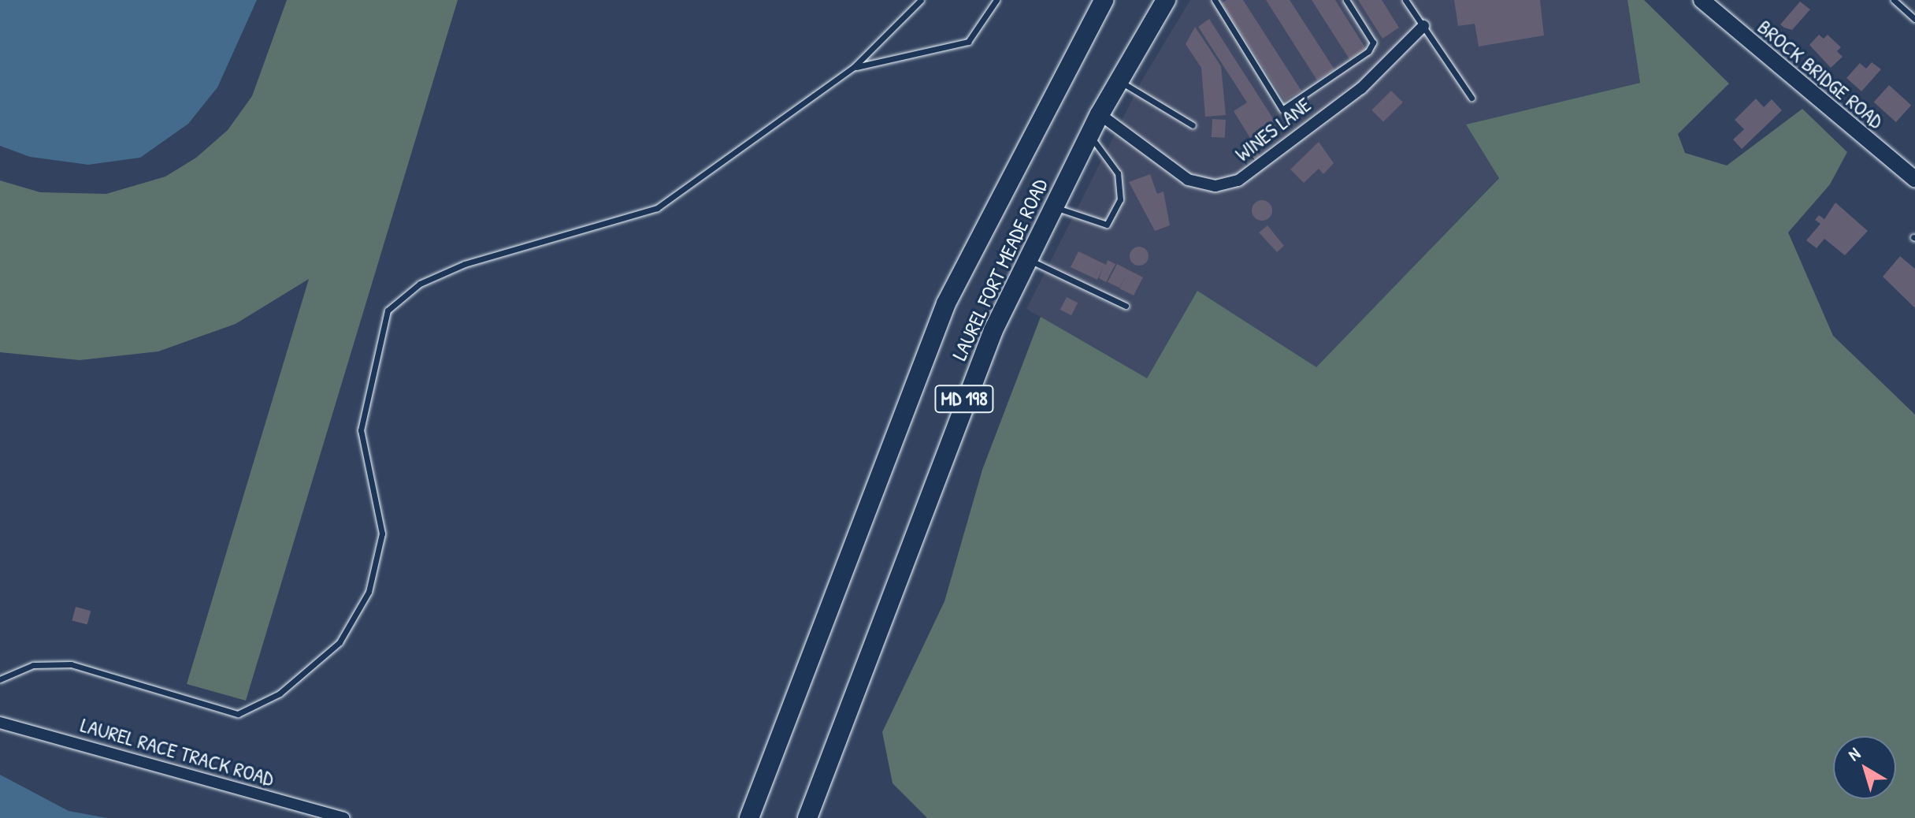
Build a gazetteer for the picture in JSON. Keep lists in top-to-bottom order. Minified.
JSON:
{"streets":{"main road":["LAUREL FORT MEADE ROAD","MD 198"],"street":["BROCK BRIDGE ROAD","WINES LANE","LAUREL RACE TRACK ROAD"]},"crossings":[["WINES LANE","LAUREL FORT MEADE ROAD"]],"north":"top left"}
